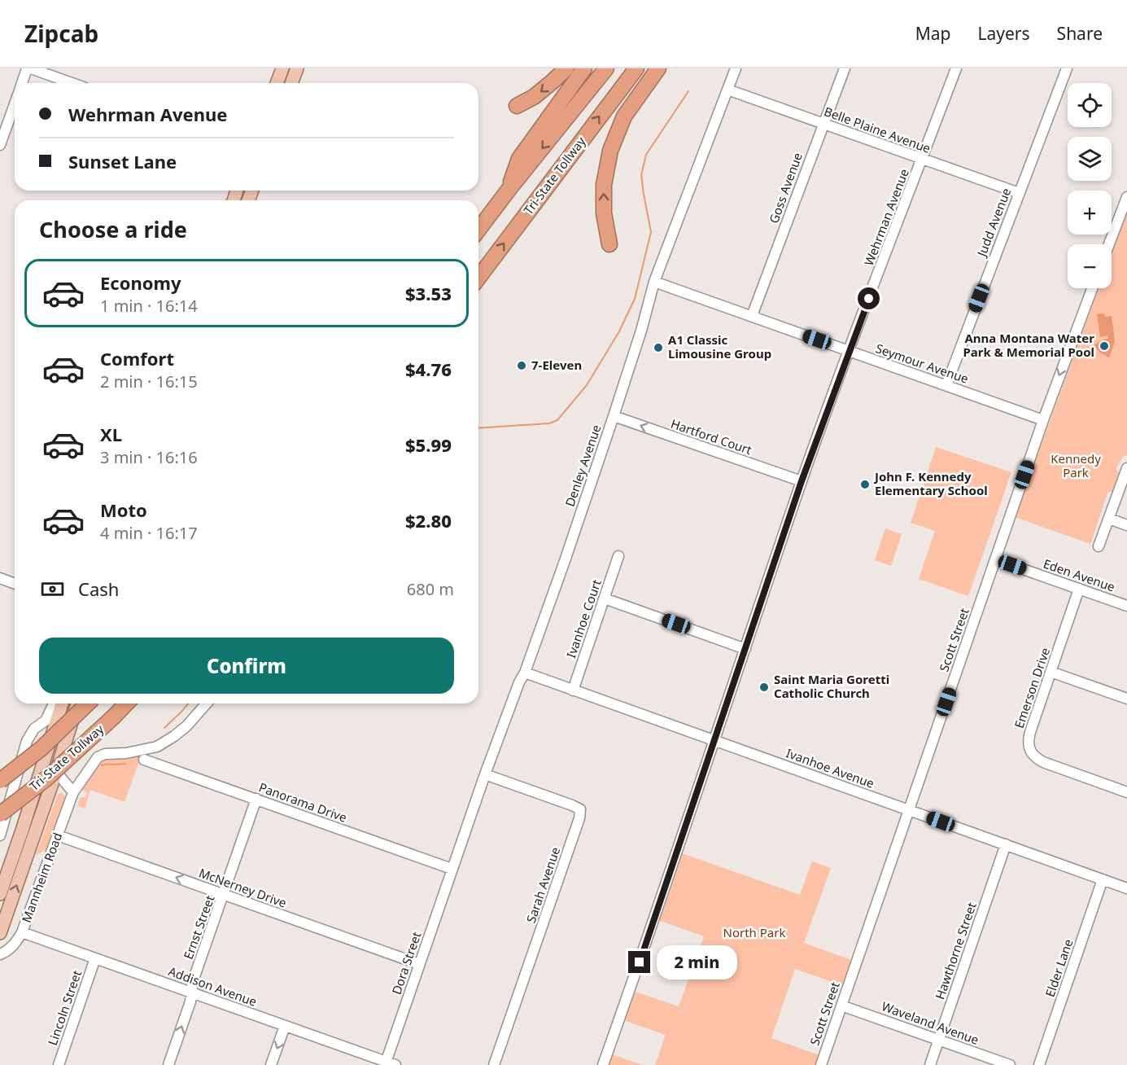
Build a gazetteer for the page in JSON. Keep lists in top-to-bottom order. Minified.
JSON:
{"streets":{"highway":["Tri-State Tollway"],"street":["Belle Plaine Avenue","Goss Avenue","Wehrman Avenue","Judd Avenue","Seymour Avenue","Hartford Court","Denley Avenue","Eden Avenue","Ivanhoe Court","Scott Street","Emerson Drive","Ivanhoe Avenue","Panorama Drive","Mannheim Road","Sarah Avenue","McNerney Drive","Ernst Street","Hawthorne Street","Dora Street","Elder Lane","Addison Avenue","Lincoln Street","Waveland Avenue"]},"crossings":[["Belle Plaine Avenue","Goss Avenue"],["Belle Plaine Avenue","Wehrman Avenue"],["Belle Plaine Avenue","Judd Avenue"],["Belle Plaine Avenue","Denley Avenue"],["Goss Avenue","Seymour Avenue"],["Wehrman Avenue","Seymour Avenue"],["Wehrman Avenue","Hartford Court"],["Wehrman Avenue","Ivanhoe Avenue"],["Judd Avenue","Seymour Avenue"],["Seymour Avenue","Denley Avenue"],["Seymour Avenue","Scott Street"],["Hartford Court","Denley Avenue"],["Denley Avenue","Ivanhoe Avenue"],["Denley Avenue","Panorama Drive"],["Denley Avenue","Sarah Avenue"],["Denley Avenue","Dora Street"],["Eden Avenue","Scott Street"],["Eden Avenue","Emerson Drive"],["Ivanhoe Court","Ivanhoe Avenue"],["Scott Street","Ivanhoe Avenue"],["Scott Street","Waveland Avenue"],["Ivanhoe Avenue","Hawthorne Street"],["Ivanhoe Avenue","Elder Lane"],["Panorama Drive","Ernst Street"],["Panorama Drive","Dora Street"],["Mannheim Road","McNerney Drive"],["Mannheim Road","Addison Avenue"],["McNerney Drive","Ernst Street"],["McNerney Drive","Dora Street"],["Ernst Street","Addison Avenue"],["Hawthorne Street","Waveland Avenue"],["Dora Street","Addison Avenue"],["Addison Avenue","Lincoln Street"]],"one_way":["Hartford Court","McNerney Drive"],"parks":["Kennedy Park","North Park"],"places":["Anna Montana Water Park & Memorial Pool","A1 Classic Limousine Group","7-Eleven","John F. Kennedy Elementary School","Saint Maria Goretti Catholic Church"],"page":{"header":"Zipcab","nav":["Map","Layers","Share"],"map_buttons":["+","−"],"banner":["Wehrman Avenue","Sunset Lane"],"heading":"Choose a ride","list":[{"name":"Economy","note":"1 min · 16:14","value":"$3.53"},{"name":"Comfort","note":"2 min · 16:15","value":"$4.76"},{"name":"XL","note":"3 min · 16:16","value":"$5.99"},{"name":"Moto","note":"4 min · 16:17","value":"$2.80"}],"pay":["Cash","680 m"],"buttons":"Confirm","bubble":"2 min"}}
